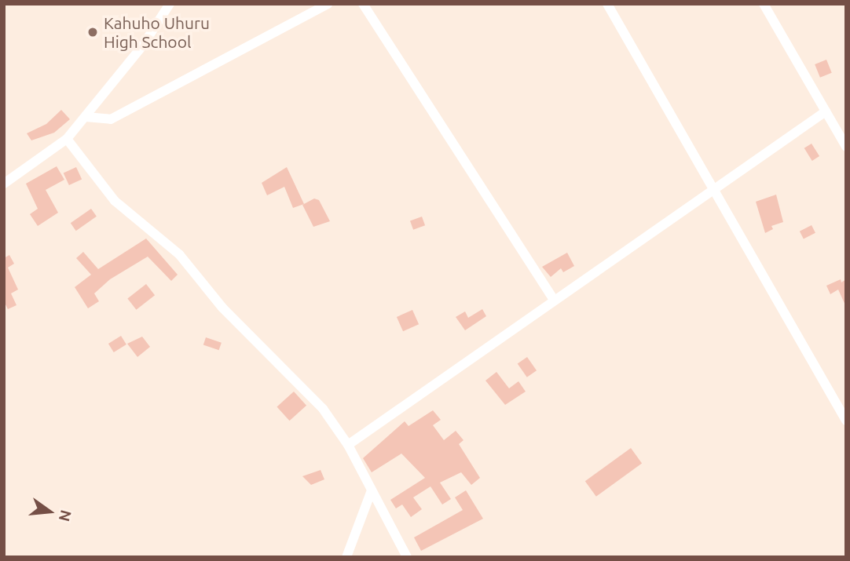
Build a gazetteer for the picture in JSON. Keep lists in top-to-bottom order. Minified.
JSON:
{"places":["Kahuho Uhuru High School"],"north":"right"}
